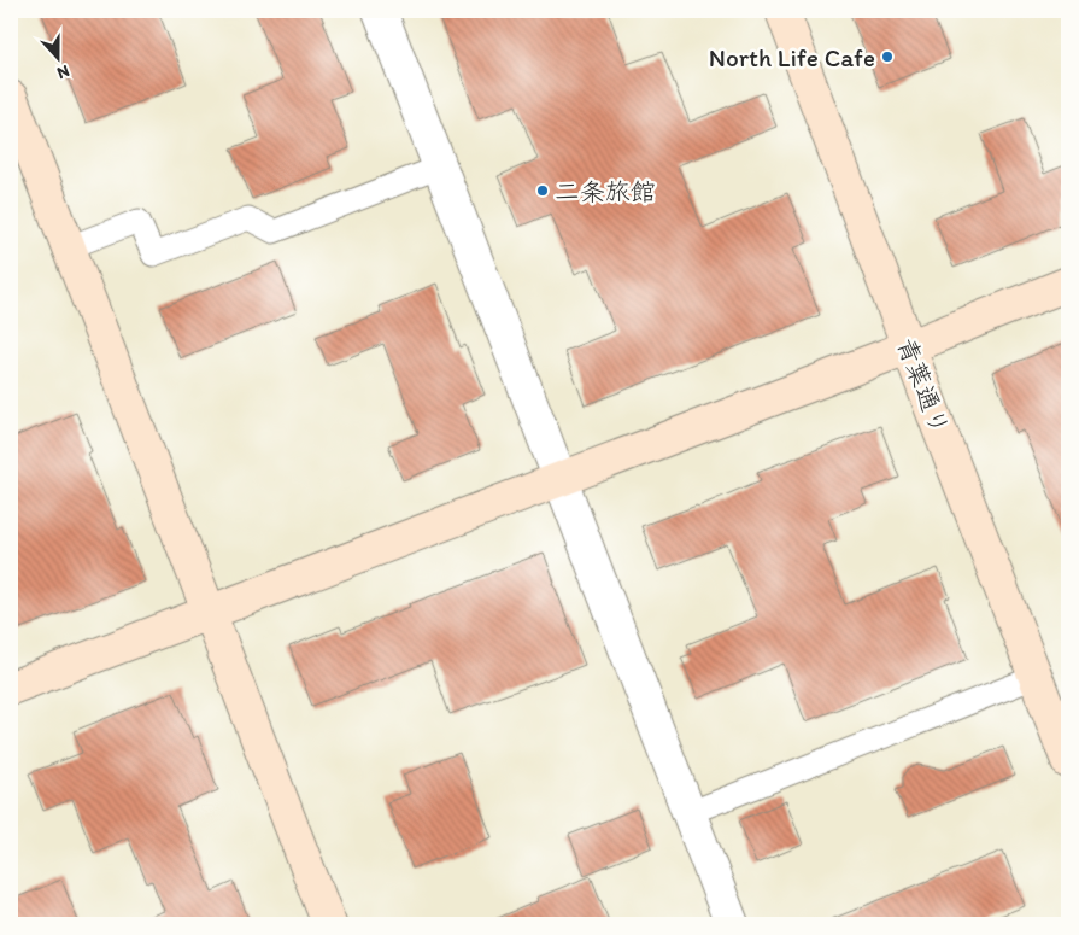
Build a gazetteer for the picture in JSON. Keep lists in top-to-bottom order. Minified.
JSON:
{"streets":{"street":["青葉通り"]},"places":["North Life Cafe","二条旅館"],"north":"bottom"}
